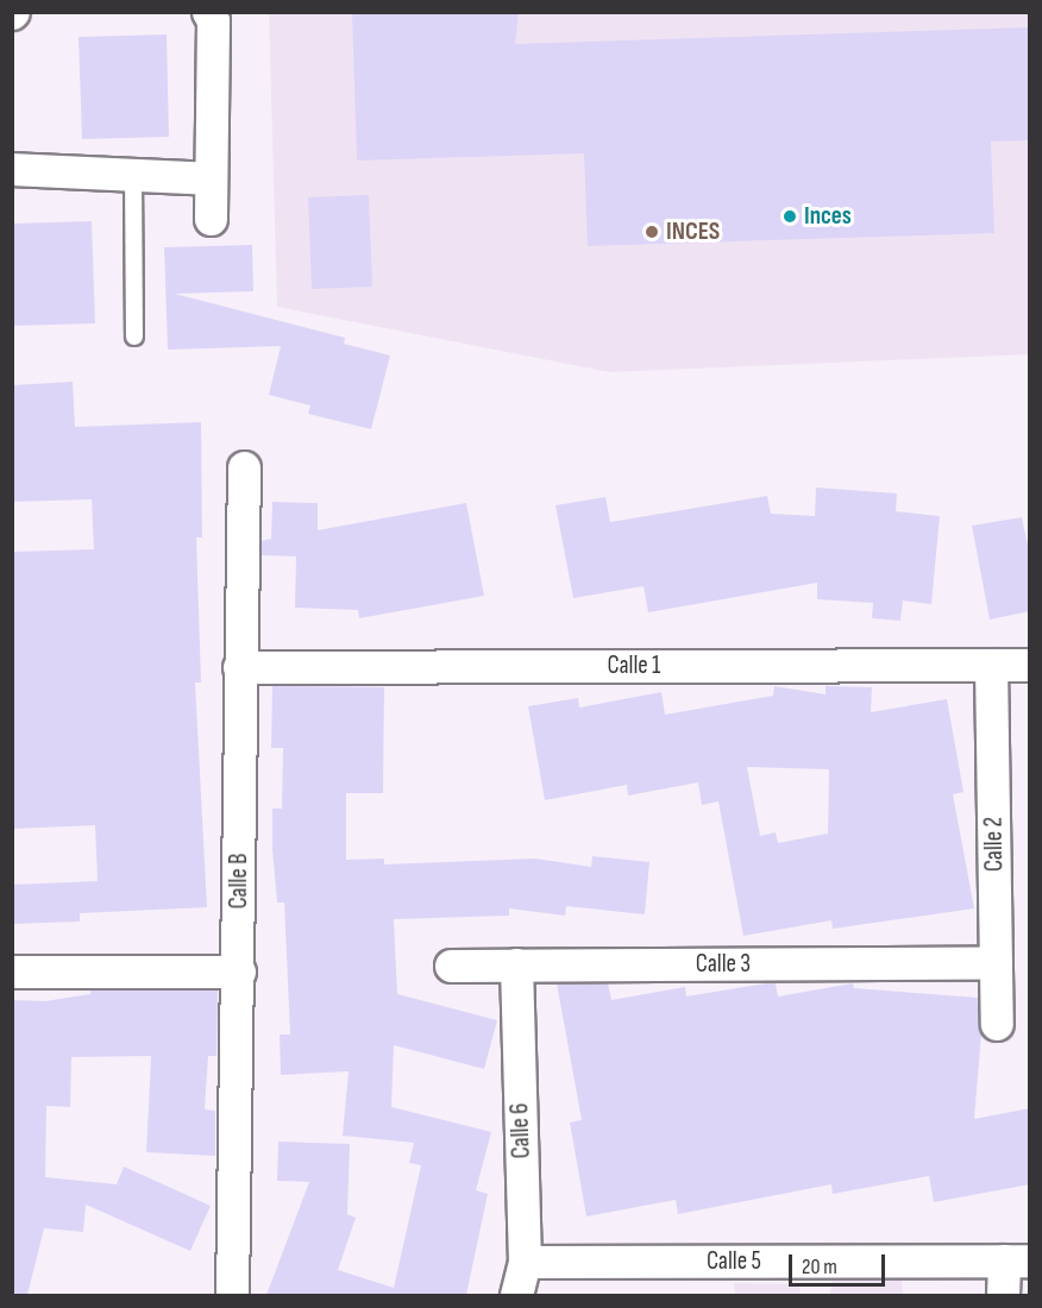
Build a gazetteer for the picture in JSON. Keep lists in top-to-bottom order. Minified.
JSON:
{"streets":{"street":["Calle 1","Calle 2","Calle B","Calle 3","Calle 6","Calle 5"]},"crossings":[["Calle 1","Calle 2"],["Calle 1","Calle B"],["Calle 2","Calle 3"],["Calle 3","Calle 6"],["Calle 6","Calle 5"]],"places":["Inces","INCES"],"scale_bar":"20 m"}
